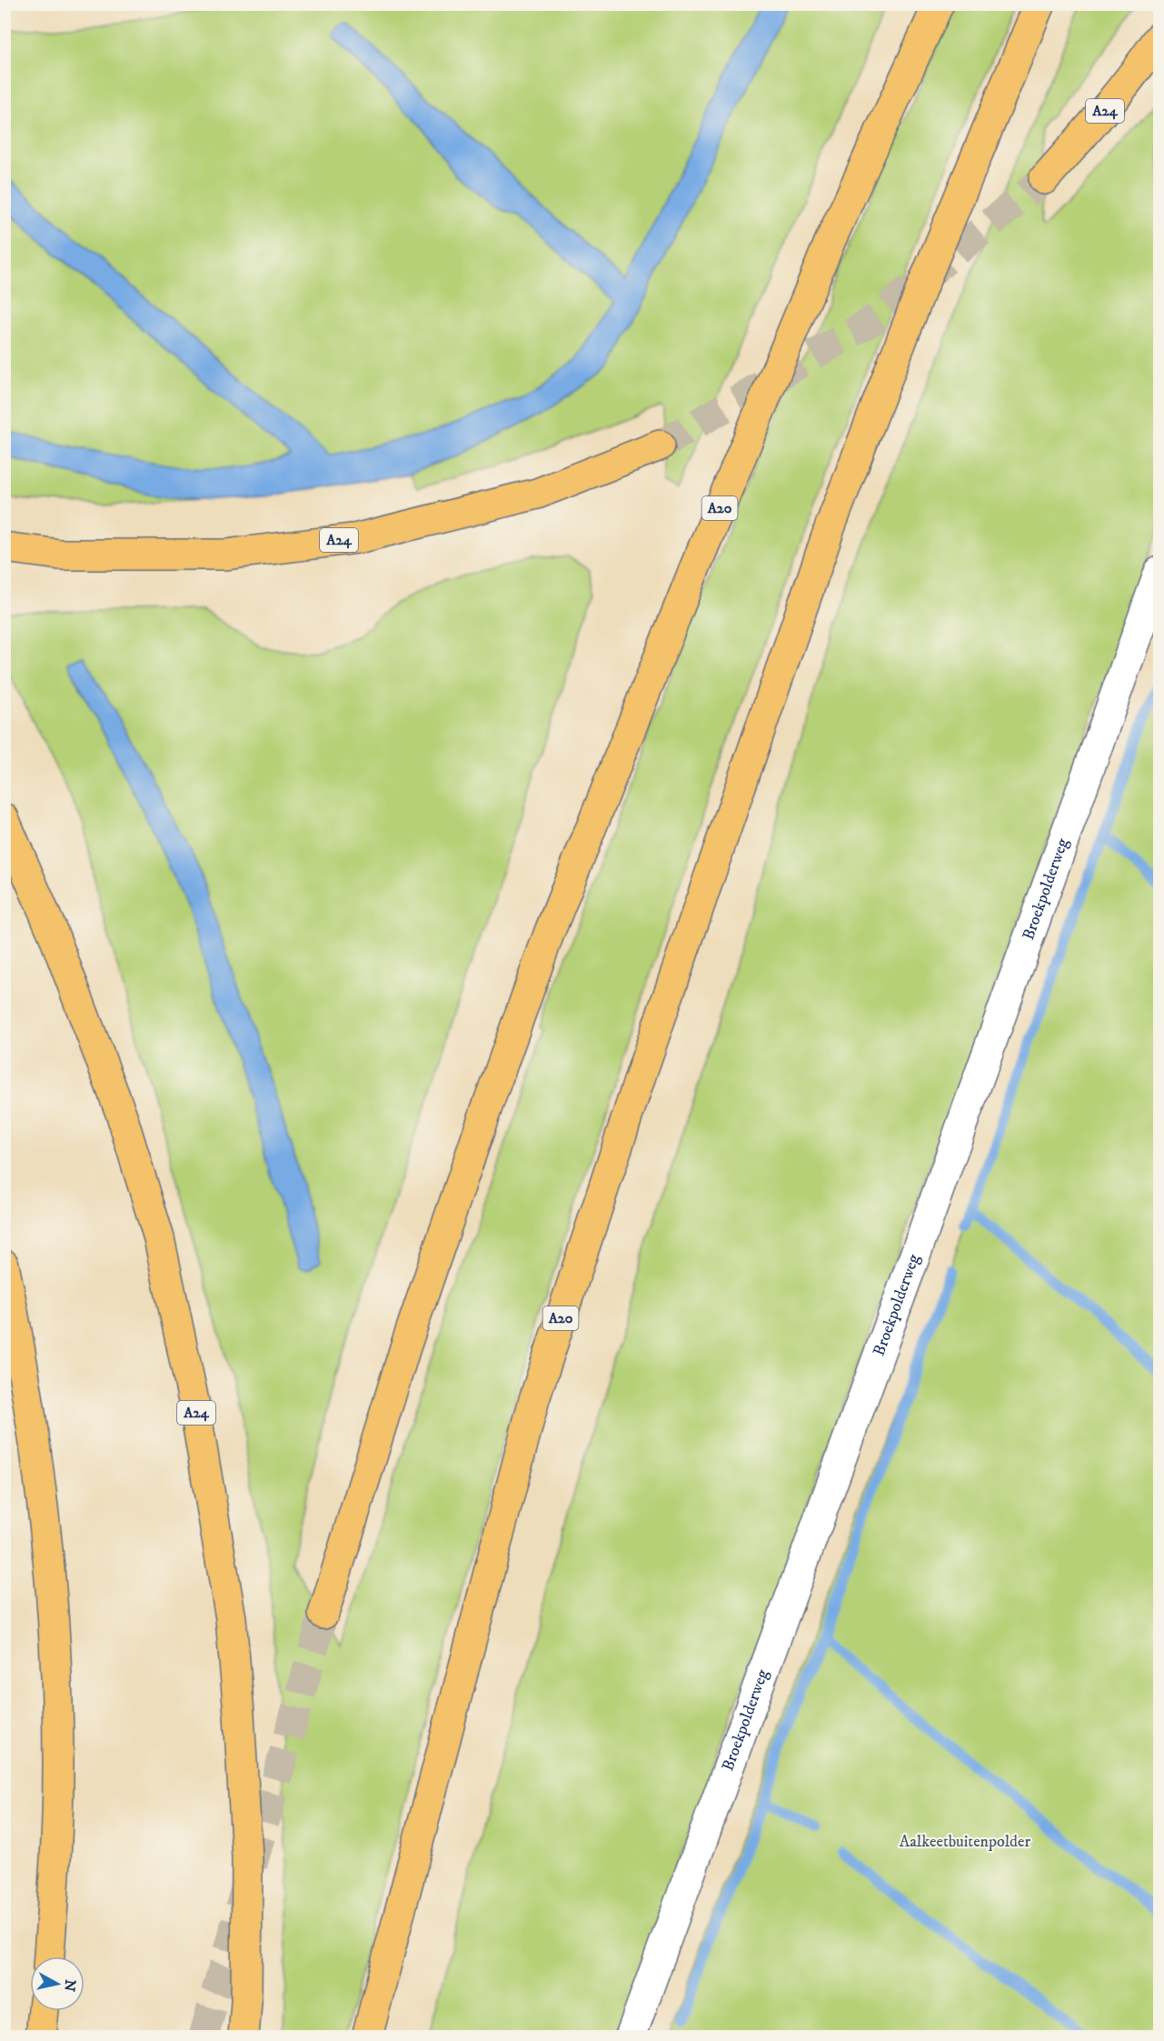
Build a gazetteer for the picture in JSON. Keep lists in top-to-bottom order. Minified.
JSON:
{"streets":{"highway":["A24","A20"],"street":["Broekpolderweg"]},"parks":["Aalkeetbuitenpolder"],"north":"right"}
